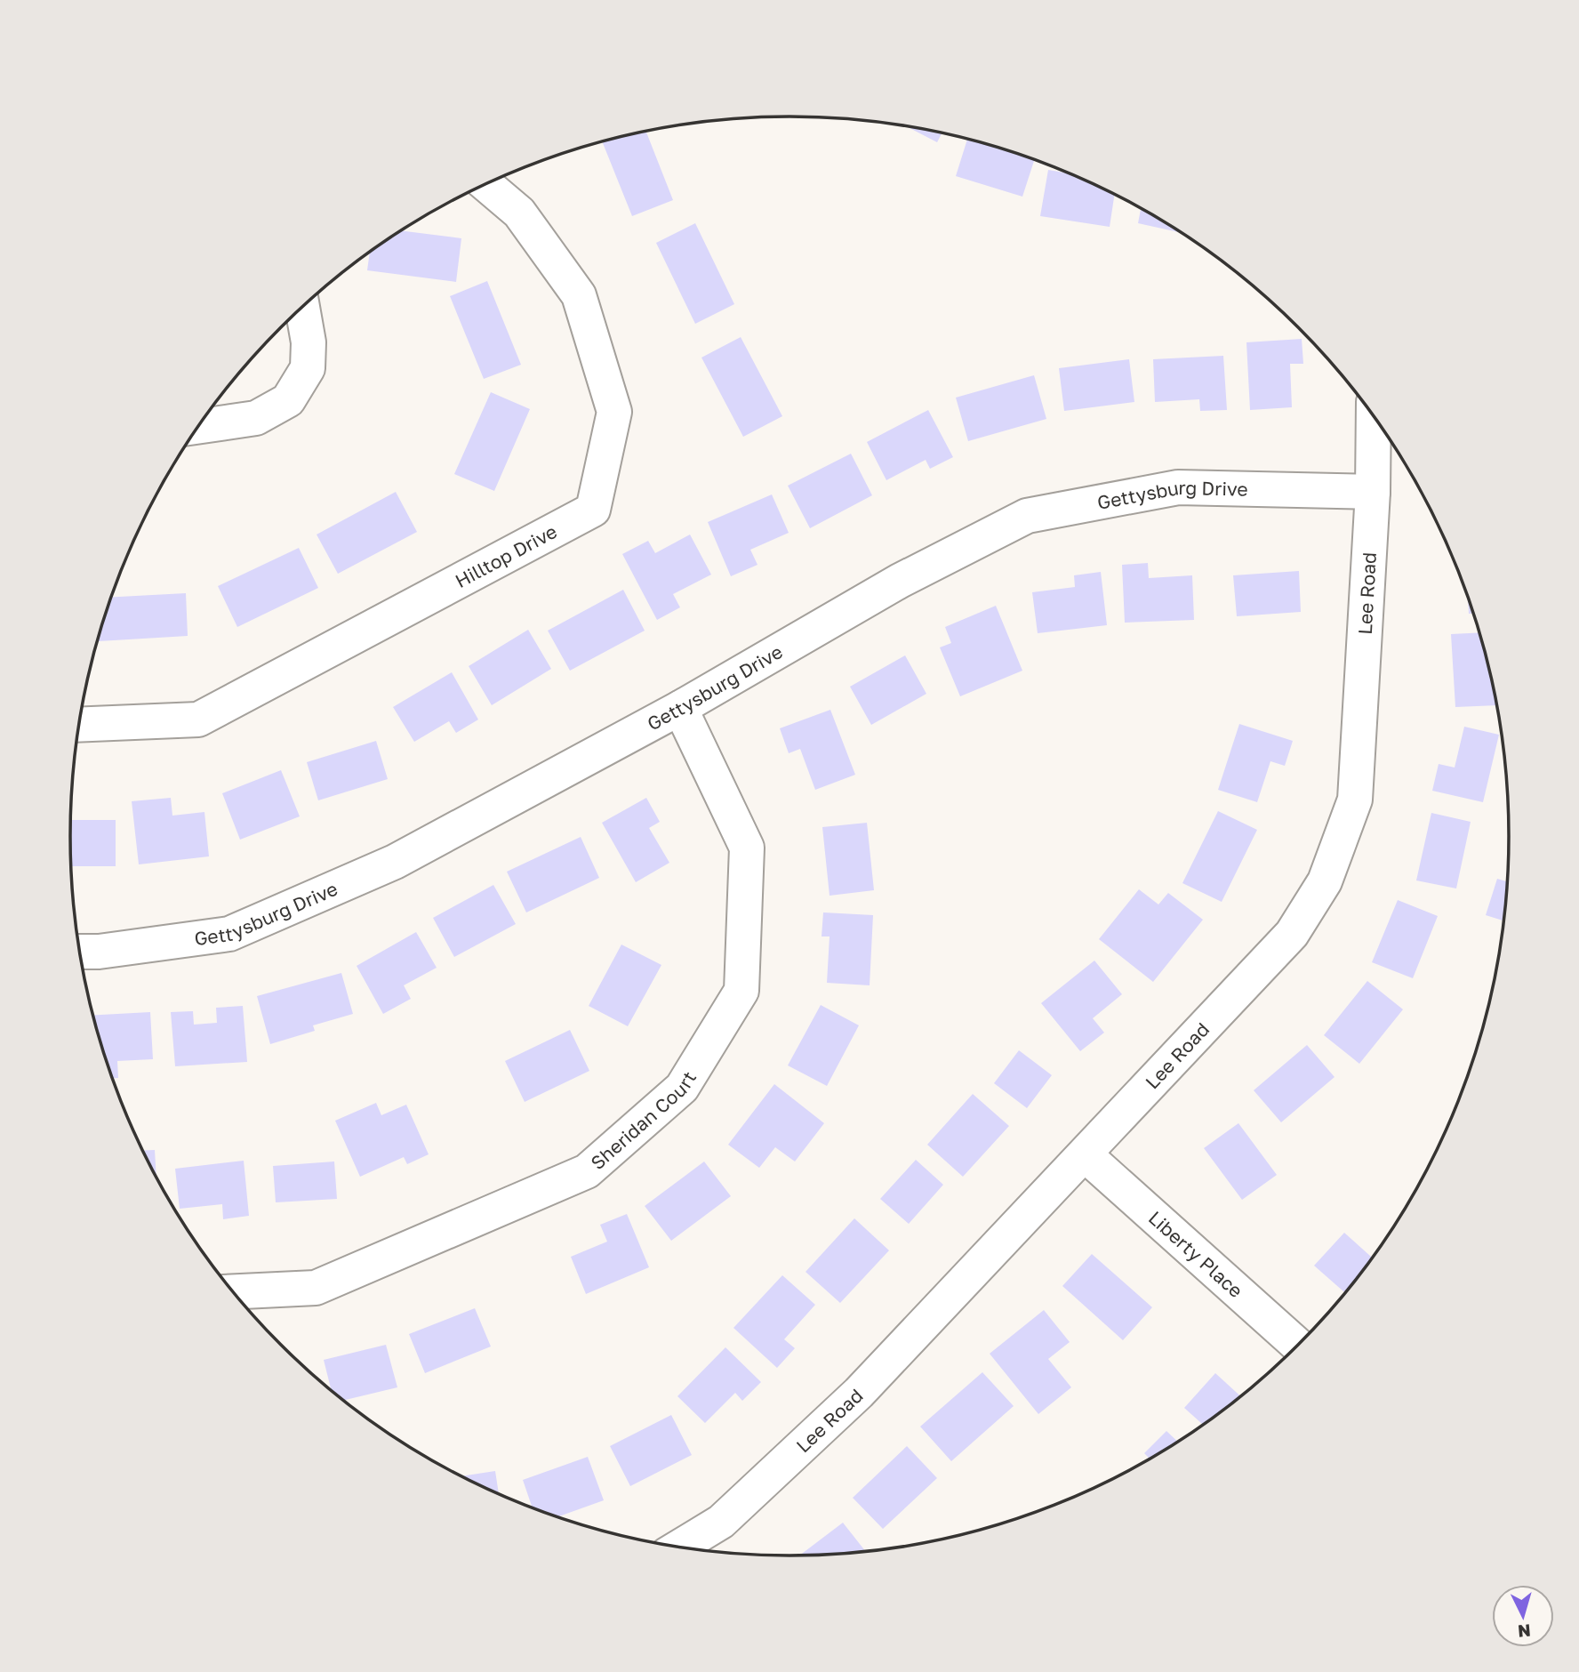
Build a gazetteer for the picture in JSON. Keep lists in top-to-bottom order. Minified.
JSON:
{"streets":{"street":["Gettysburg Drive","Hilltop Drive","Lee Road","Sheridan Court","Liberty Place"]},"crossings":[["Gettysburg Drive","Lee Road"],["Gettysburg Drive","Sheridan Court"],["Lee Road","Liberty Place"]],"north":"bottom"}
